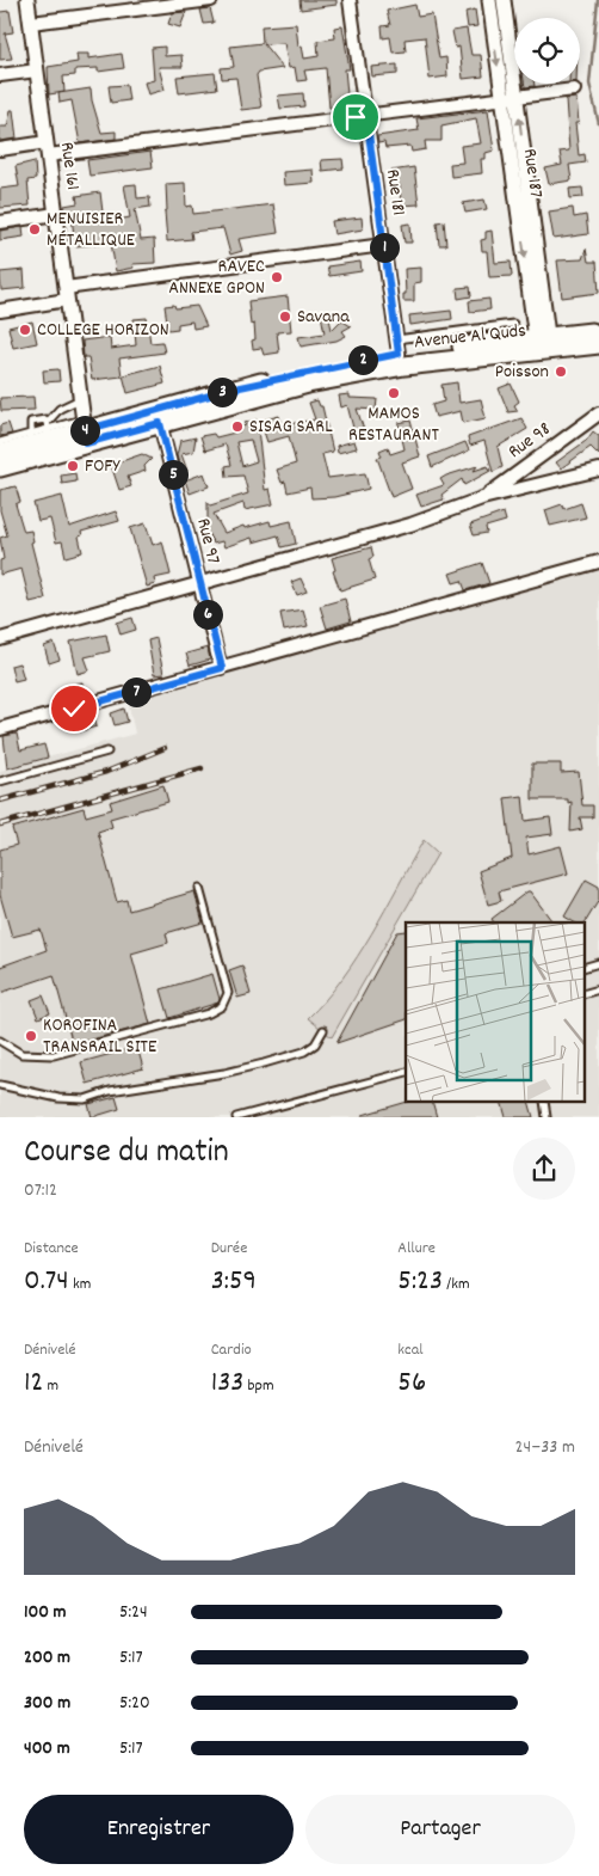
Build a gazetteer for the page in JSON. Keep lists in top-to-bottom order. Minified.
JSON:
{"streets":{"main road":["Avenue Al Quds"],"street":["Rue 161","Rue 187","Rue 181","Rue 98","Rue 97"]},"crossings":[["Rue 161","Avenue Al Quds"],["Rue 187","Avenue Al Quds"],["Rue 181","Avenue Al Quds"],["Avenue Al Quds","Rue 97"]],"places":["MENUISIER MÉTALLIQUE","RAVEC ANNEXE GPON","Savana","COLLEGE HORIZON","Poisson","MAMOS RESTAURANT","SISAG SARL","FOFY","KOROFINA TRANSRAIL SITE"],"page":{"pins":["1","2","3","4","5","6","7"],"heading":["Course du matin","07:12"],"stats":[["Distance","0.74 km"],["Durée","3:59"],["Allure","5:23 /km"],["Dénivelé","12 m"],["Cardio","133 bpm"],["kcal","56"]],"chart":["Dénivelé","24–33 m"],"list":[{"name":"100 m","note":"5:24"},{"name":"200 m","note":"5:17"},{"name":"300 m","note":"5:20"},{"name":"400 m","note":"5:17"}],"buttons":["Enregistrer","Partager"]}}
